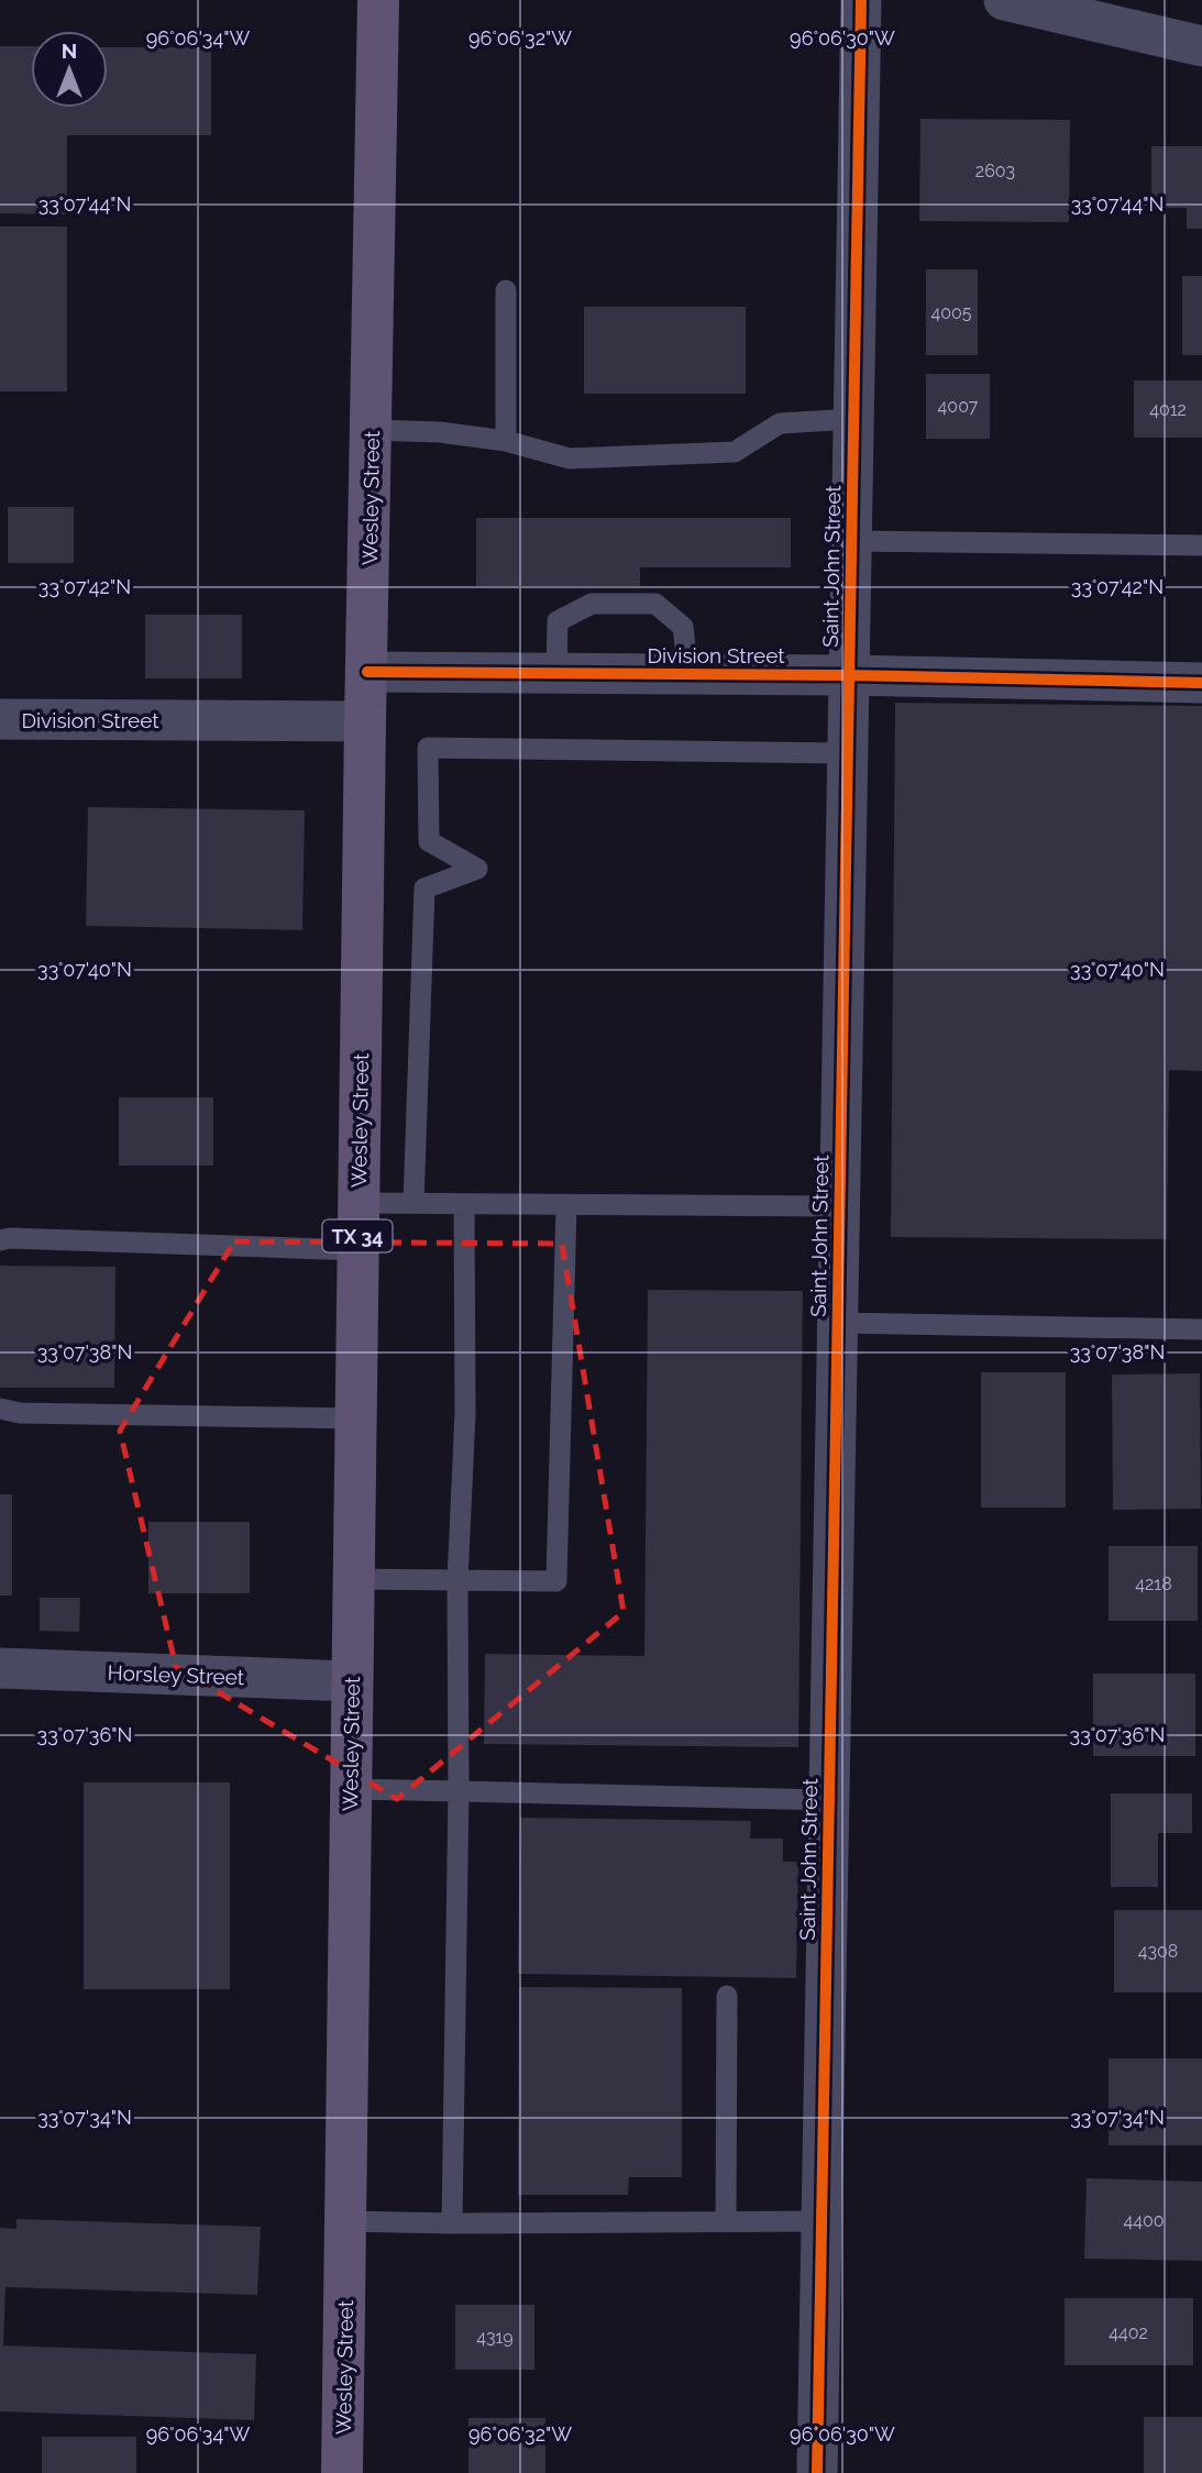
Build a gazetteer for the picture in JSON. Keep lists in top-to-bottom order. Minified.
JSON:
{"streets":{"main road":["Wesley Street","TX 34"],"street":["Saint John Street","Division Street","Horsley Street"]},"crossings":[["Wesley Street","Division Street"],["Wesley Street","Horsley Street"],["Saint John Street","Division Street"]],"house_numbers":["2603","4005","4007","4012","4218","4308","4400","4402","4319"],"north":"top","coordinates":["96°06'34\"W","96°06'32\"W","96°06'30\"W","33°07'44\"N","33°07'42\"N","33°07'40\"N","33°07'38\"N","33°07'36\"N","33°07'34\"N"]}
